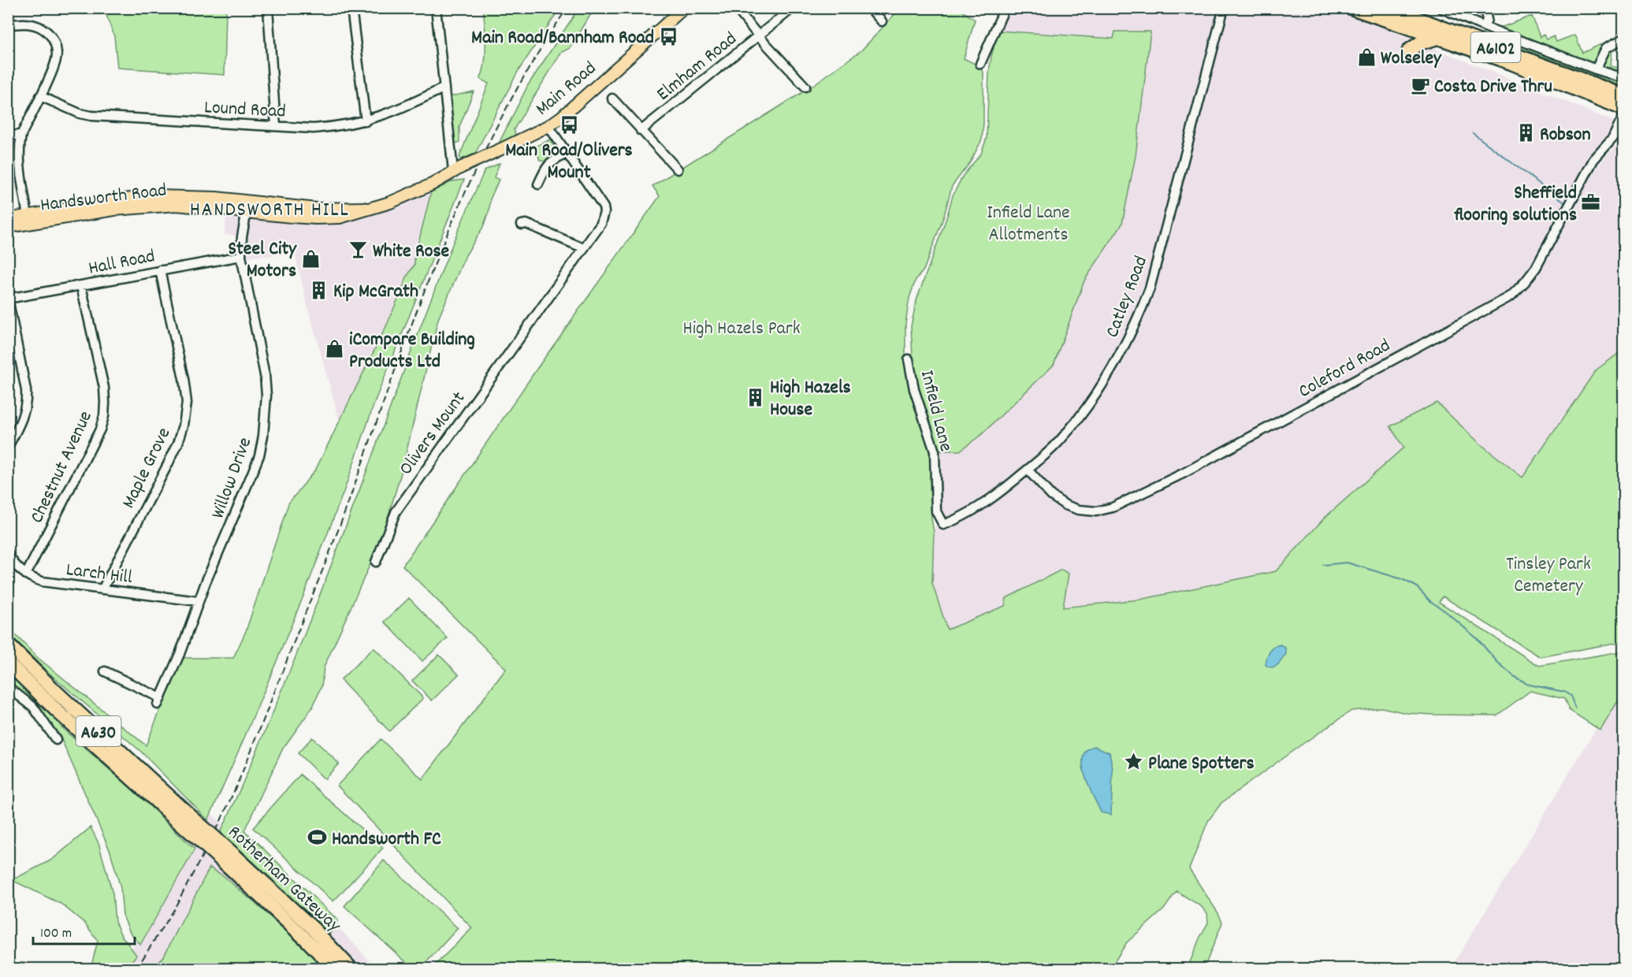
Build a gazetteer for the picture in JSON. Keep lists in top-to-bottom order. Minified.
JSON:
{"streets":{"highway":["A6102","A630","Rotherham Gateway"],"main road":["Main Road","Handsworth Road"],"street":["Elmham Road","Lound Road","Hall Road","Catley Road","Coleford Road","Infield Lane","Olivers Mount","Chestnut Avenue","Maple Grove","Willow Drive","Larch Hill"]},"crossings":[["Main Road","Handsworth Road"],["Handsworth Road","Willow Drive"],["Hall Road","Chestnut Avenue"],["Hall Road","Maple Grove"],["Hall Road","Willow Drive"],["Catley Road","Coleford Road"],["Catley Road","Infield Lane"],["Chestnut Avenue","Larch Hill"],["Maple Grove","Larch Hill"],["Willow Drive","Larch Hill"],["A630","Rotherham Gateway"]],"districts":["HANDSWORTH HILL"],"parks":["Infield Lane Allotments","High Hazels Park","Tinsley Park Cemetery"],"places":{"bus stop":["Main Road/Bannham Road","Main Road/Olivers Mount"],"shop":["Wolseley","Steel City Motors","iCompare Building Products Ltd"],"cafe":["Costa Drive Thru"],"building":["Robson","Kip McGrath","High Hazels House"],"office":["Sheffield flooring solutions"],"bar":["White Rose"],"place":["Plane Spotters"],"sports":["Handsworth FC"]},"scale_bar":"100 m"}
